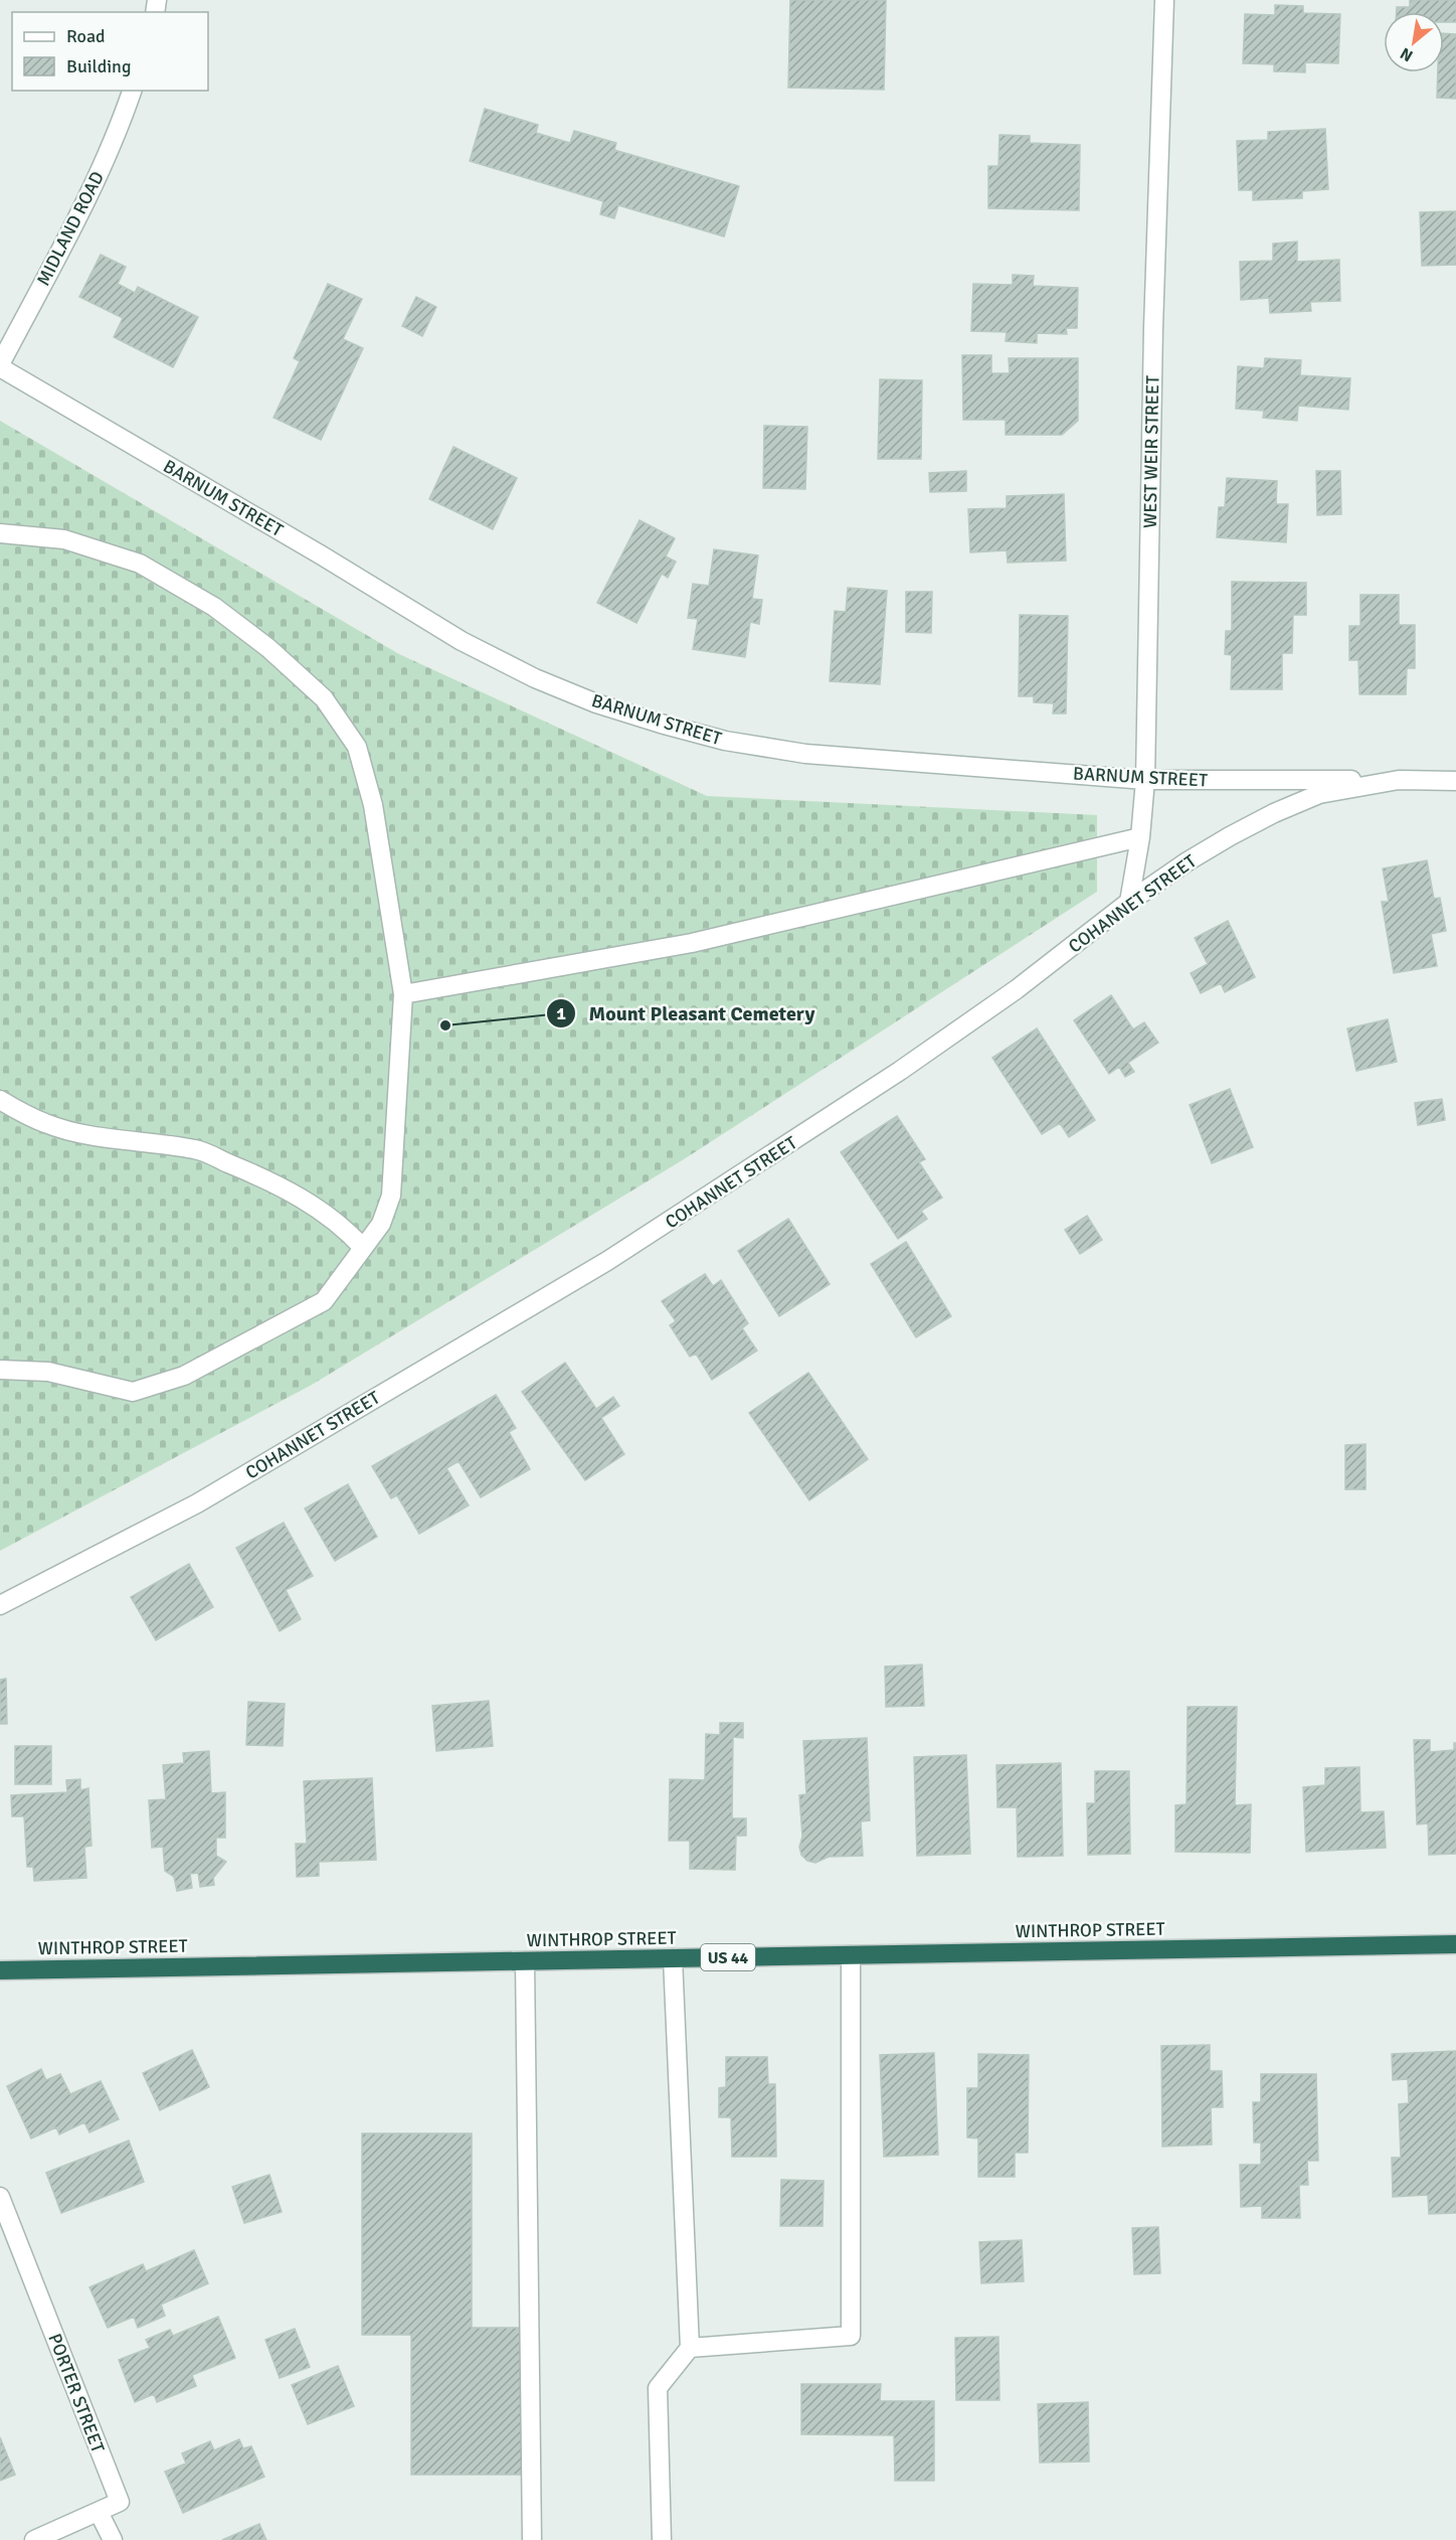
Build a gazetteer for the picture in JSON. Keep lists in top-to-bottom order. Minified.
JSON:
{"streets":{"highway":["WINTHROP STREET","US 44"],"street":["MIDLAND ROAD","WEST WEIR STREET","BARNUM STREET","COHANNET STREET","PORTER STREET"]},"crossings":[["MIDLAND ROAD","BARNUM STREET"],["WEST WEIR STREET","BARNUM STREET"],["WEST WEIR STREET","COHANNET STREET"],["BARNUM STREET","COHANNET STREET"]],"places":["Mount Pleasant Cemetery"],"legend":["Road","Building"],"north":"bottom left"}
